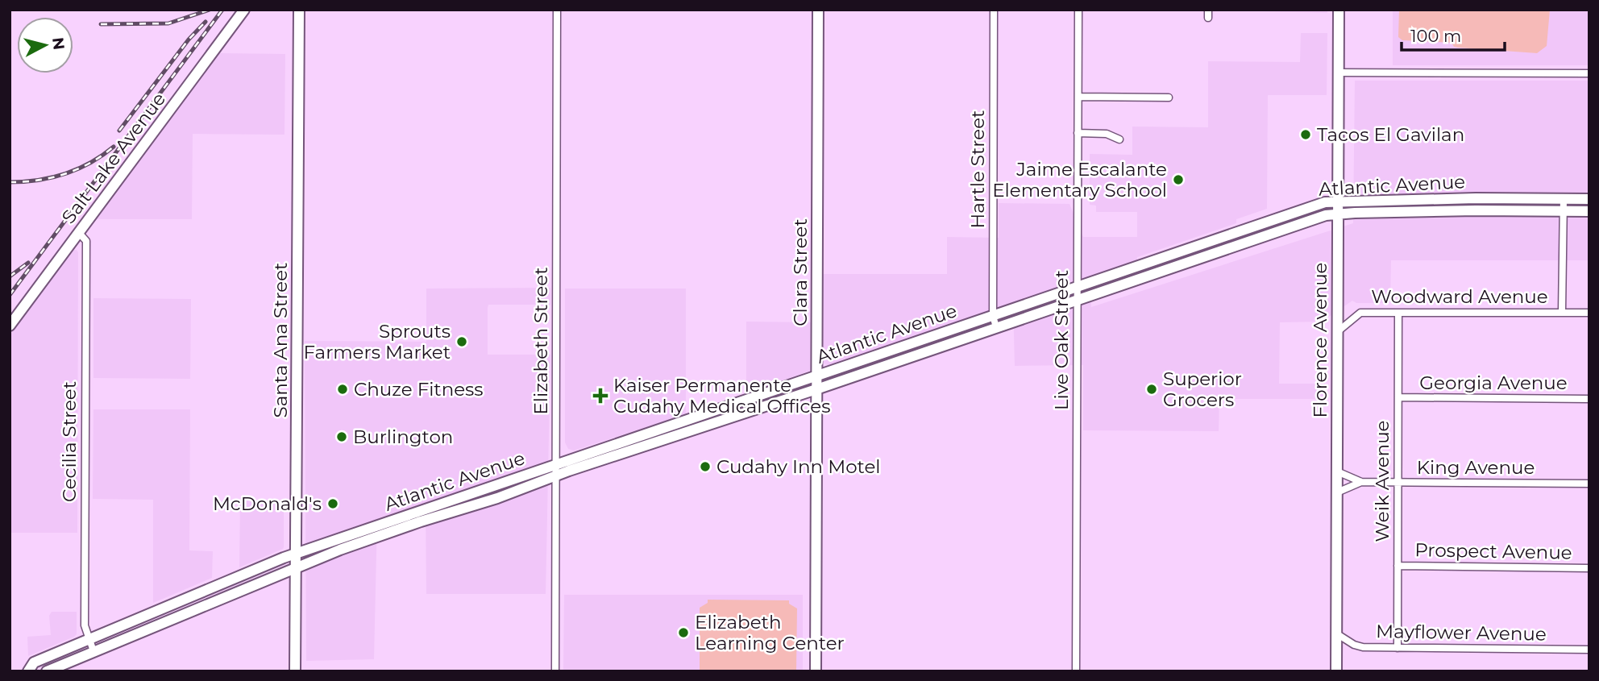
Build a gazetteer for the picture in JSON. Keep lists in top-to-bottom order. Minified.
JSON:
{"streets":{"main road":["Salt Lake Avenue","Atlantic Avenue","Clara Street","Santa Ana Street","Florence Avenue"],"street":["Hartle Street","Woodward Avenue","Live Oak Street","Elizabeth Street","Georgia Avenue","Cecilia Street","King Avenue","Weik Avenue","Prospect Avenue","Mayflower Avenue"]},"crossings":[["Salt Lake Avenue","Cecilia Street"],["Hartle Street","Atlantic Avenue"],["Atlantic Avenue","Clara Street"],["Atlantic Avenue","Santa Ana Street"],["Atlantic Avenue","Live Oak Street"],["Atlantic Avenue","Florence Avenue"],["Atlantic Avenue","Elizabeth Street"],["Atlantic Avenue","Cecilia Street"],["Woodward Avenue","Florence Avenue"],["Woodward Avenue","Weik Avenue"],["Florence Avenue","King Avenue"],["Florence Avenue","Mayflower Avenue"],["Georgia Avenue","Weik Avenue"],["King Avenue","Weik Avenue"],["Weik Avenue","Prospect Avenue"],["Weik Avenue","Mayflower Avenue"]],"places":{"other":["Tacos El Gavilan","Jaime Escalante Elementary School","Sprouts Farmers Market","Chuze Fitness","Superior Grocers","Burlington","Cudahy Inn Motel","McDonald's","Elizabeth Learning Center"],"health":["Kaiser Permanente Cudahy Medical Offices"]},"scale_bar":"100 m","north":"right"}
